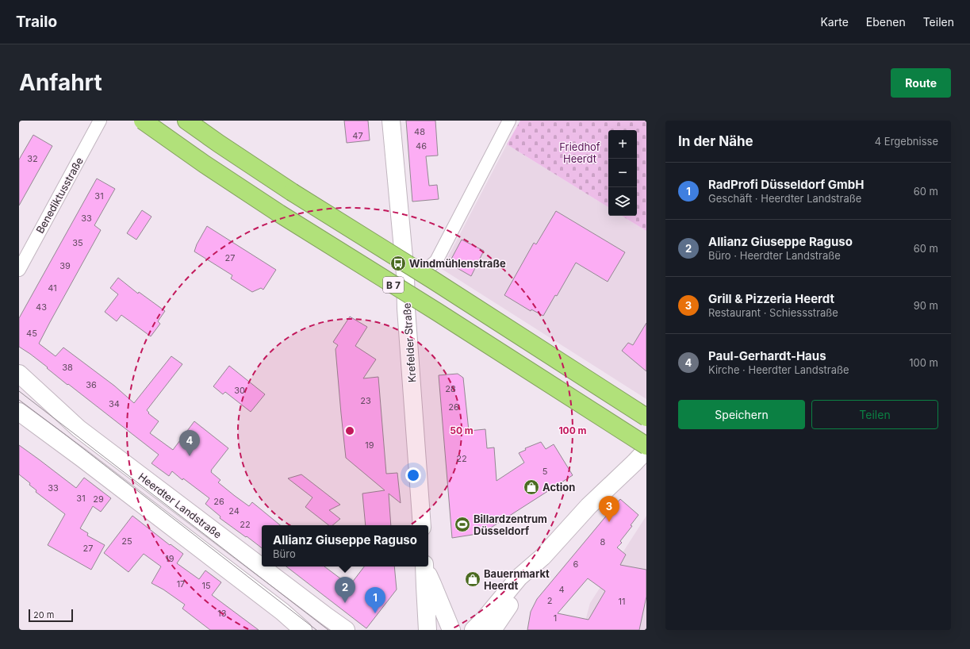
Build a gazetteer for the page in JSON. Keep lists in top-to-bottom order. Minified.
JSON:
{"streets":{"highway":["B 7"],"main road":["Krefelder Straße","Heerdter Landstraße"],"street":["Benediktusstraße"]},"parks":["Friedhof Heerdt"],"places":{"bus stop":["Windmühlenstraße"],"shop":["Action","Bauernmarkt Heerdt"],"sports":["Billardzentrum Düsseldorf"]},"house_numbers":["48","47","46","32","31","33","35","27","39","41","43","45","38","36","28","30","23","34","26","19","22","5","33","31","29","26","24","22","25","8","27","19","6","17","15","4","2","11","13","1"],"scale_bar":"20 m","page":{"header":"Trailo","nav":["Karte","Ebenen","Teilen"],"buttons":["Route",["Speichern","Teilen"]],"title":"Anfahrt","heading":["In der Nähe","4 Ergebnisse"],"map_buttons":["+","−"],"list":[{"mark":"1","name":"RadProfi Düsseldorf GmbH","note":"Geschäft · Heerdter Landstraße","value":"60 m"},{"mark":"2","name":"Allianz Giuseppe Raguso","note":"Büro · Heerdter Landstraße","value":"60 m"},{"mark":"3","name":"Grill & Pizzeria Heerdt","note":"Restaurant · Schiessstraße","value":"90 m"},{"mark":"4","name":"Paul-Gerhardt-Haus","note":"Kirche · Heerdter Landstraße","value":"100 m"}],"pins":["4","3","2","1"],"popup":["Allianz Giuseppe Raguso","Büro"],"scale":"20 m"},"rings":["50 m","100 m"]}
